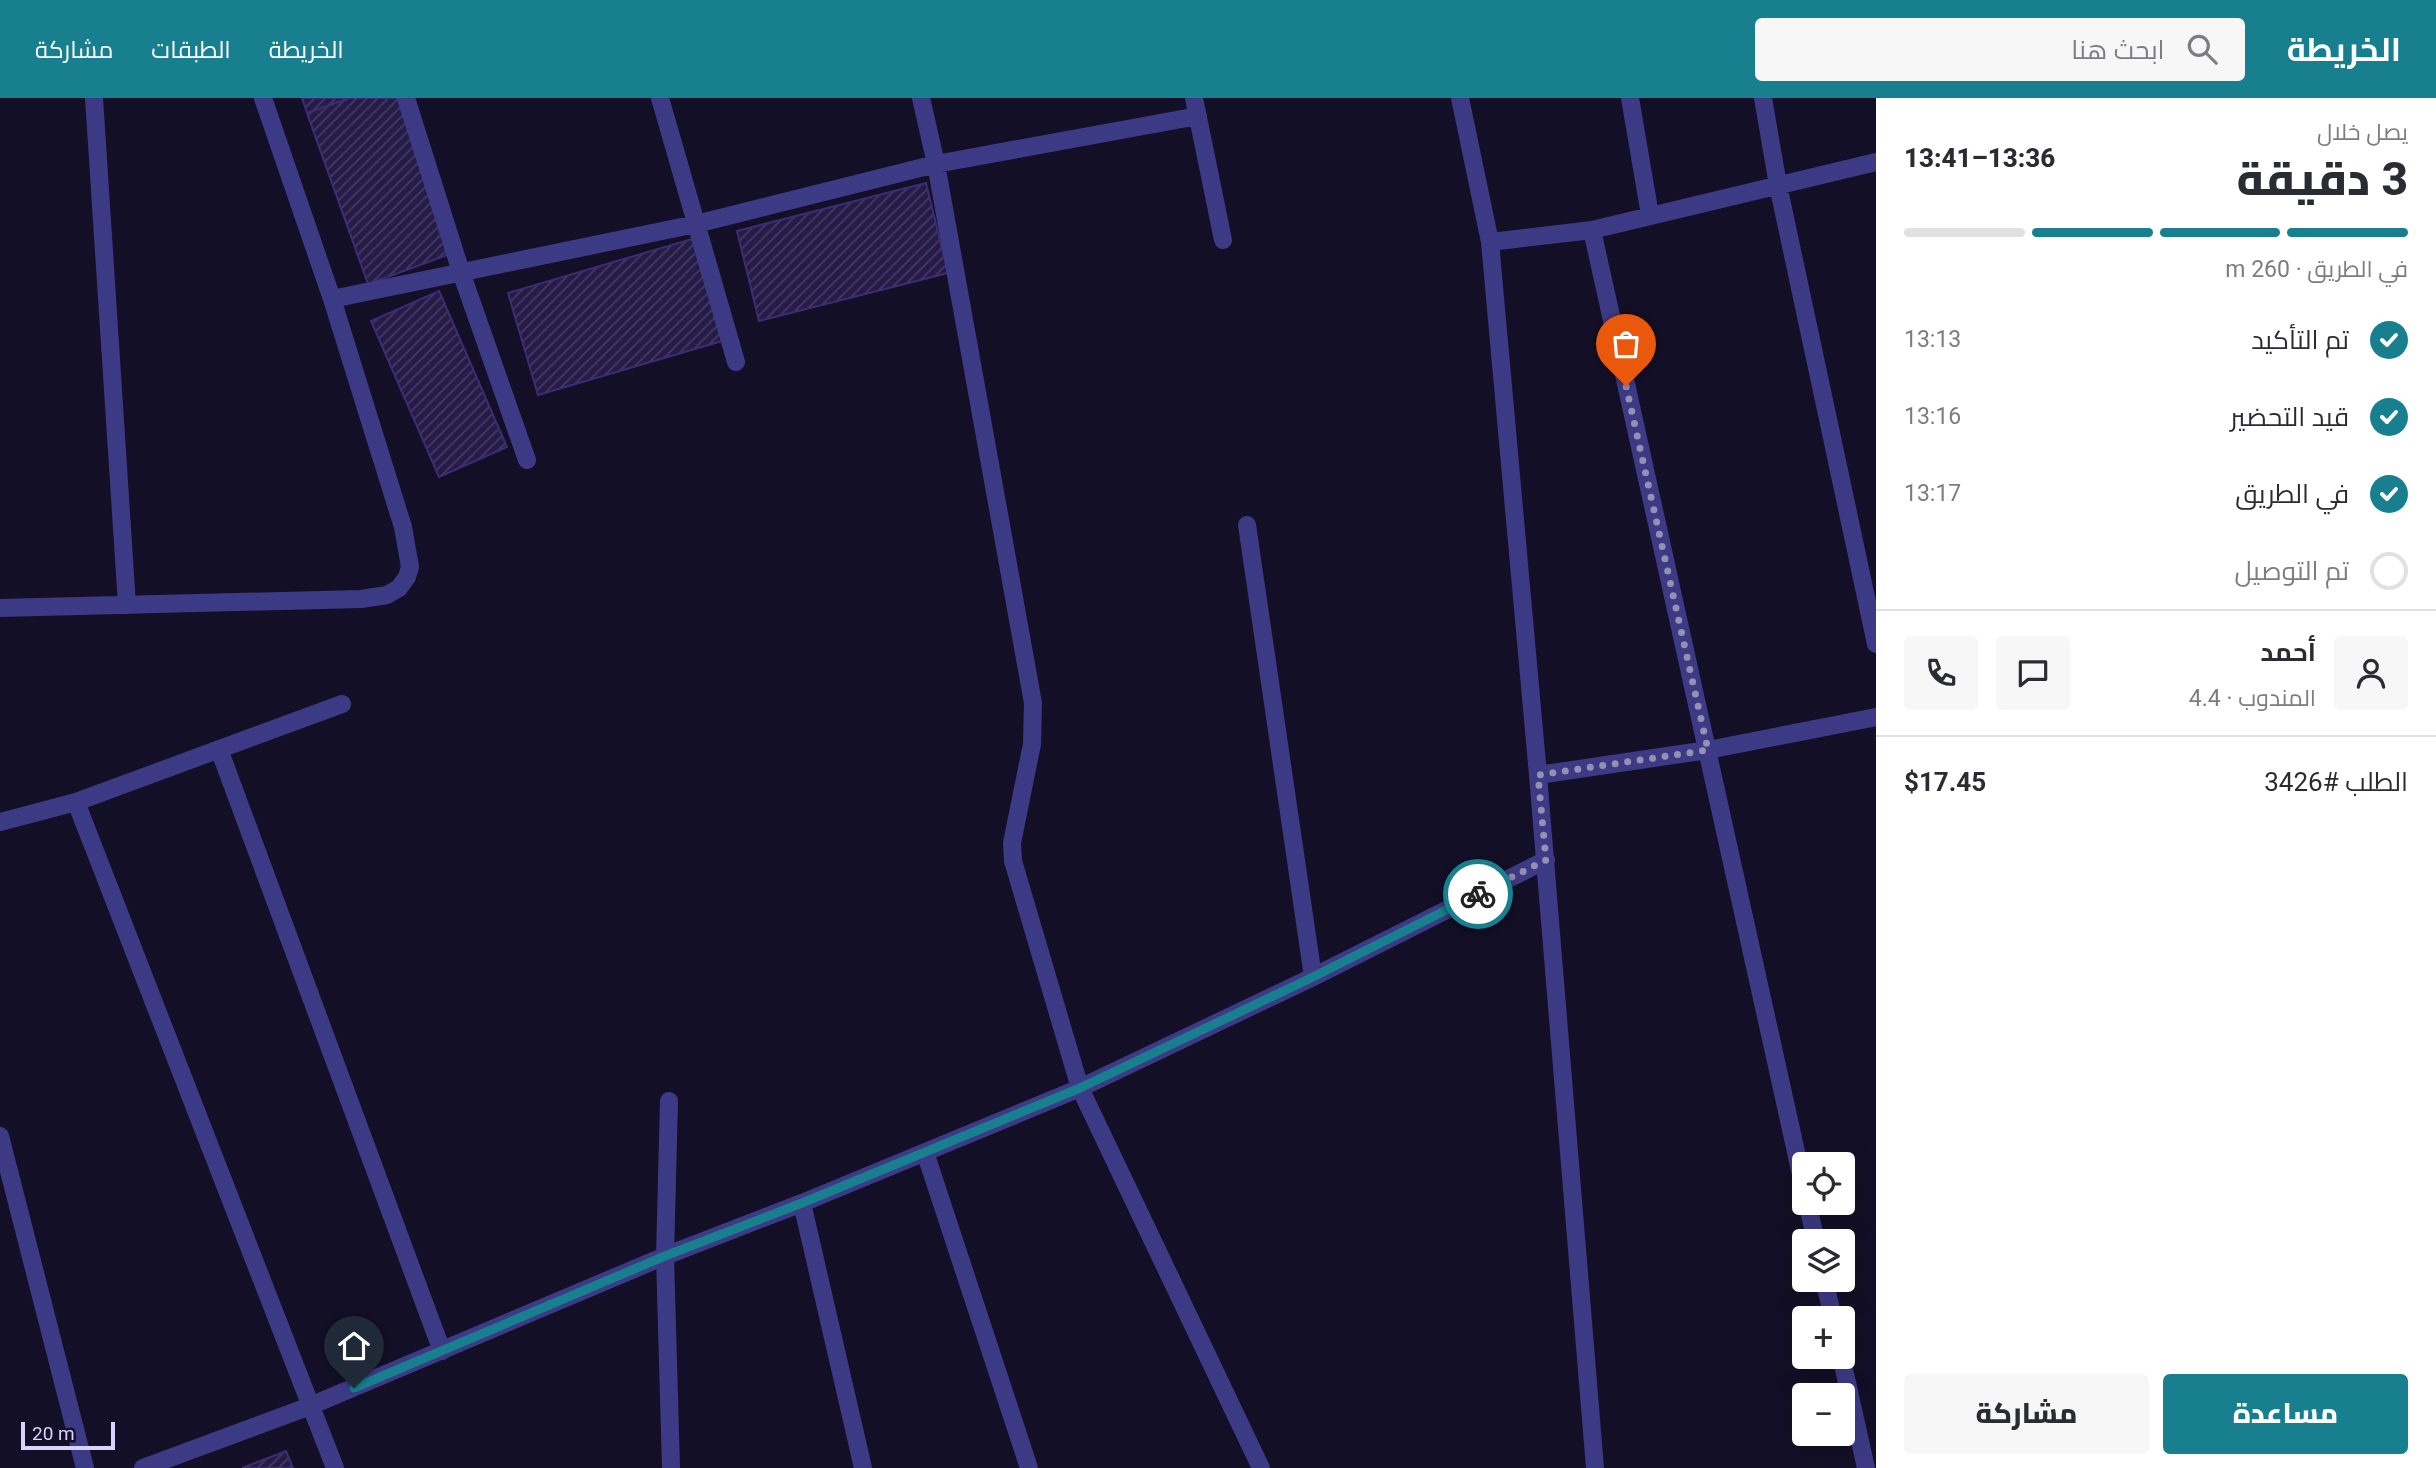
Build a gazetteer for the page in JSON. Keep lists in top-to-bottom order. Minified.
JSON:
{"scale_bar":"20 m","page":{"header":"الخريطة","search":"ابحث هنا","nav":["الخريطة","الطبقات","مشاركة"],"heading":["3 دقيقة","يصل خلال","13:36–13:41"],"panel":["أحمد","المندوب · 4.4","الطلب #3426","$17.45"],"bar":"في الطريق · 260 m","list":[["تم التأكيد","13:13"],["قيد التحضير","13:16"],["في الطريق","13:17"],"تم التوصيل"],"map_buttons":["+","−"],"buttons":["مساعدة","مشاركة"],"scale":"20 m"}}
